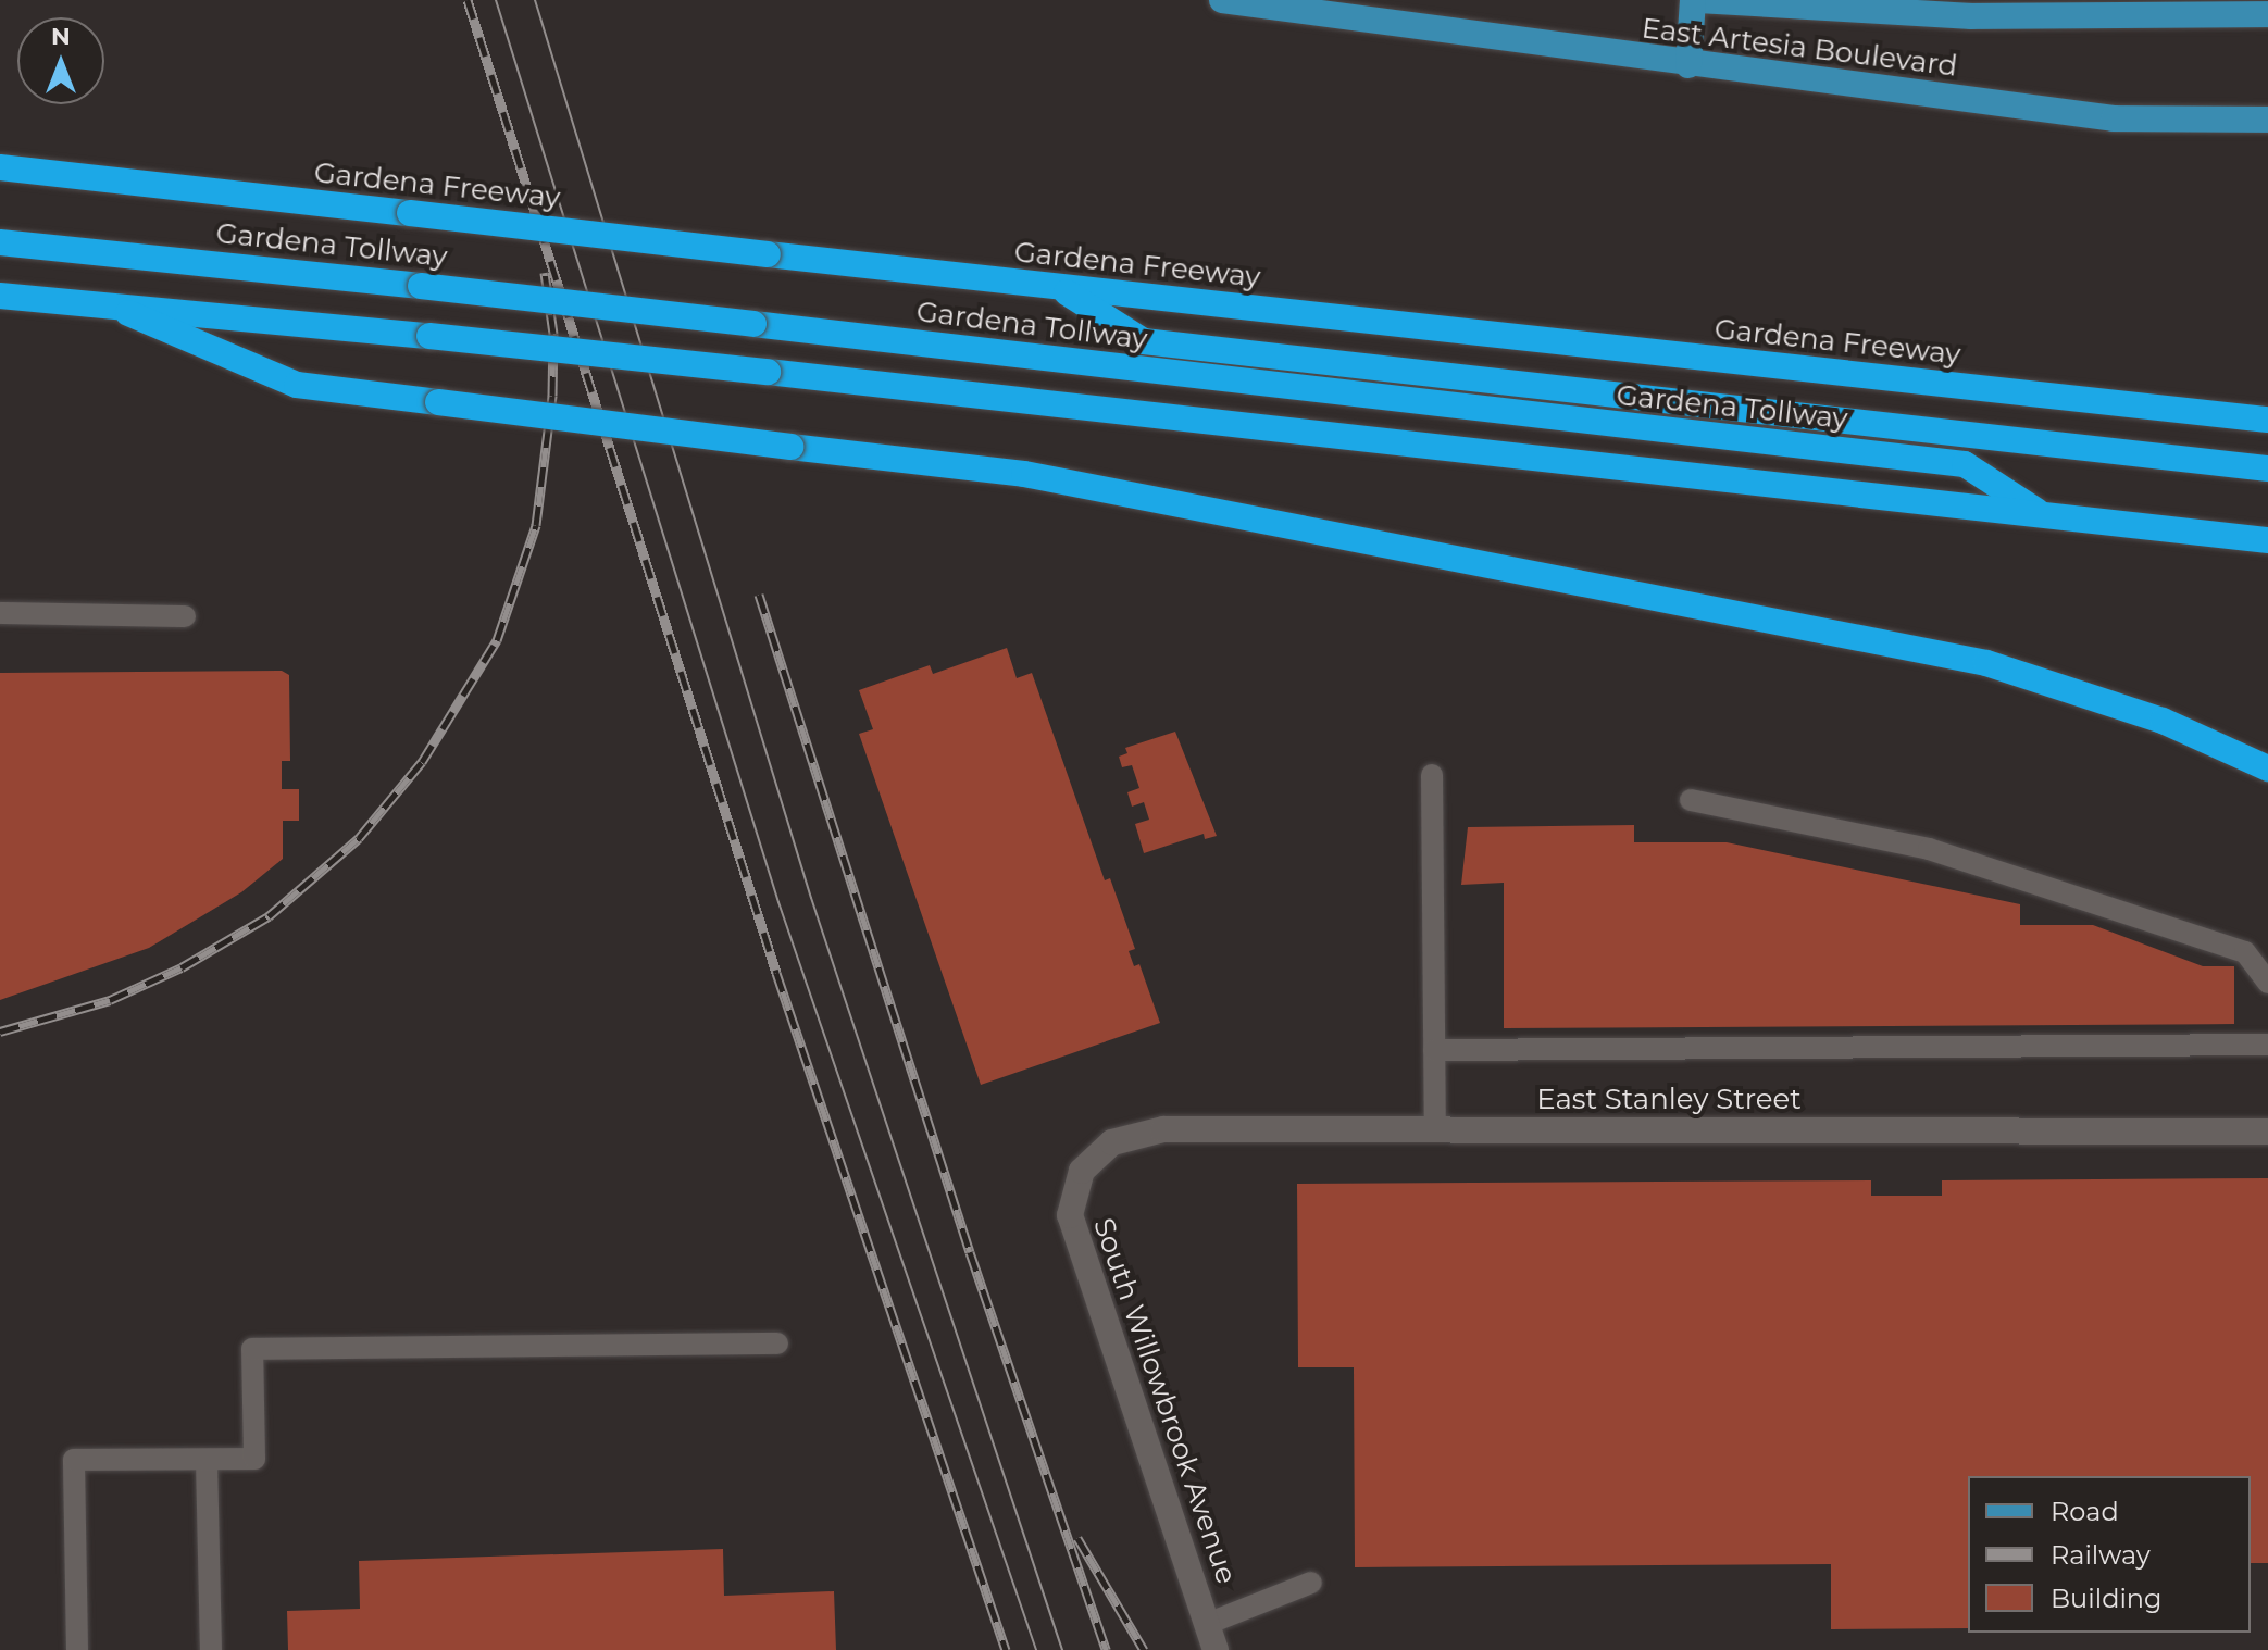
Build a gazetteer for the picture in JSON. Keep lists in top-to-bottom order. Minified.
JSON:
{"streets":{"highway":["Gardena Freeway","Gardena Tollway"],"main road":["East Artesia Boulevard"],"street":["East Stanley Street","South Willowbrook Avenue"]},"crossings":[["Gardena Freeway","Gardena Tollway"],["East Stanley Street","South Willowbrook Avenue"]],"legend":["Road","Railway","Building"],"north":"top"}
